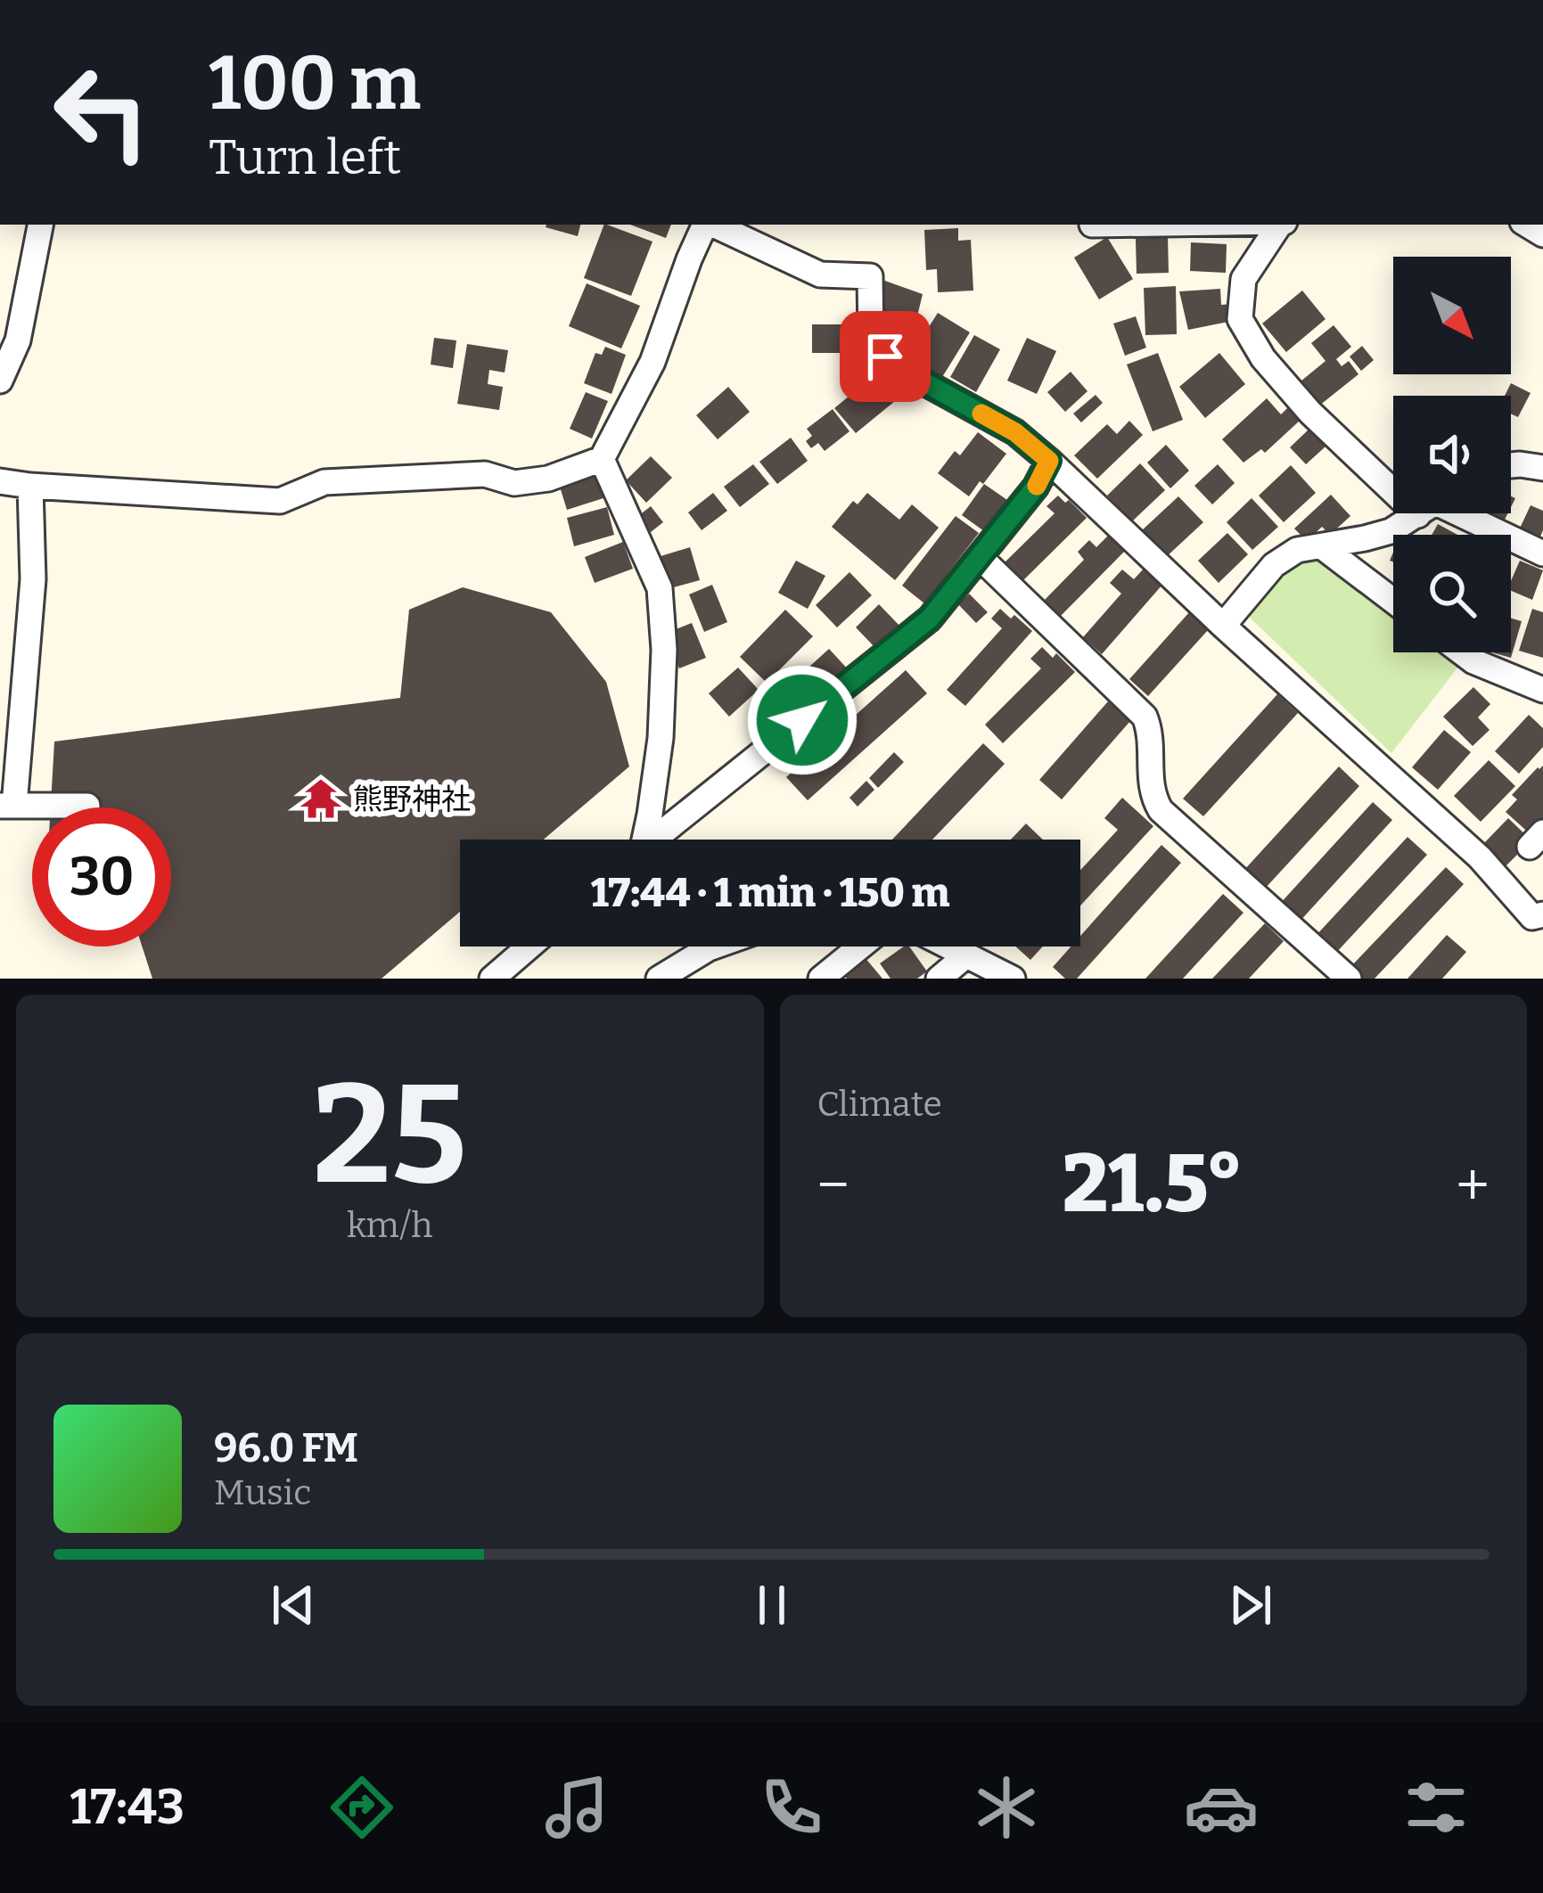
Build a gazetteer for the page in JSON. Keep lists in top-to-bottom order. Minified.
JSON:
{"places":{"temple":["熊野神社"]},"north":"bottom right","page":{"turn":["100 m","Turn left"],"limit":"30","trip":"17:44 · 1 min · 150 m","tile":[["25","km/h"],"Climate"],"heat":["−","21.5°","+"],"song":["96.0 FM","Music"],"tabs":"17:43"}}
